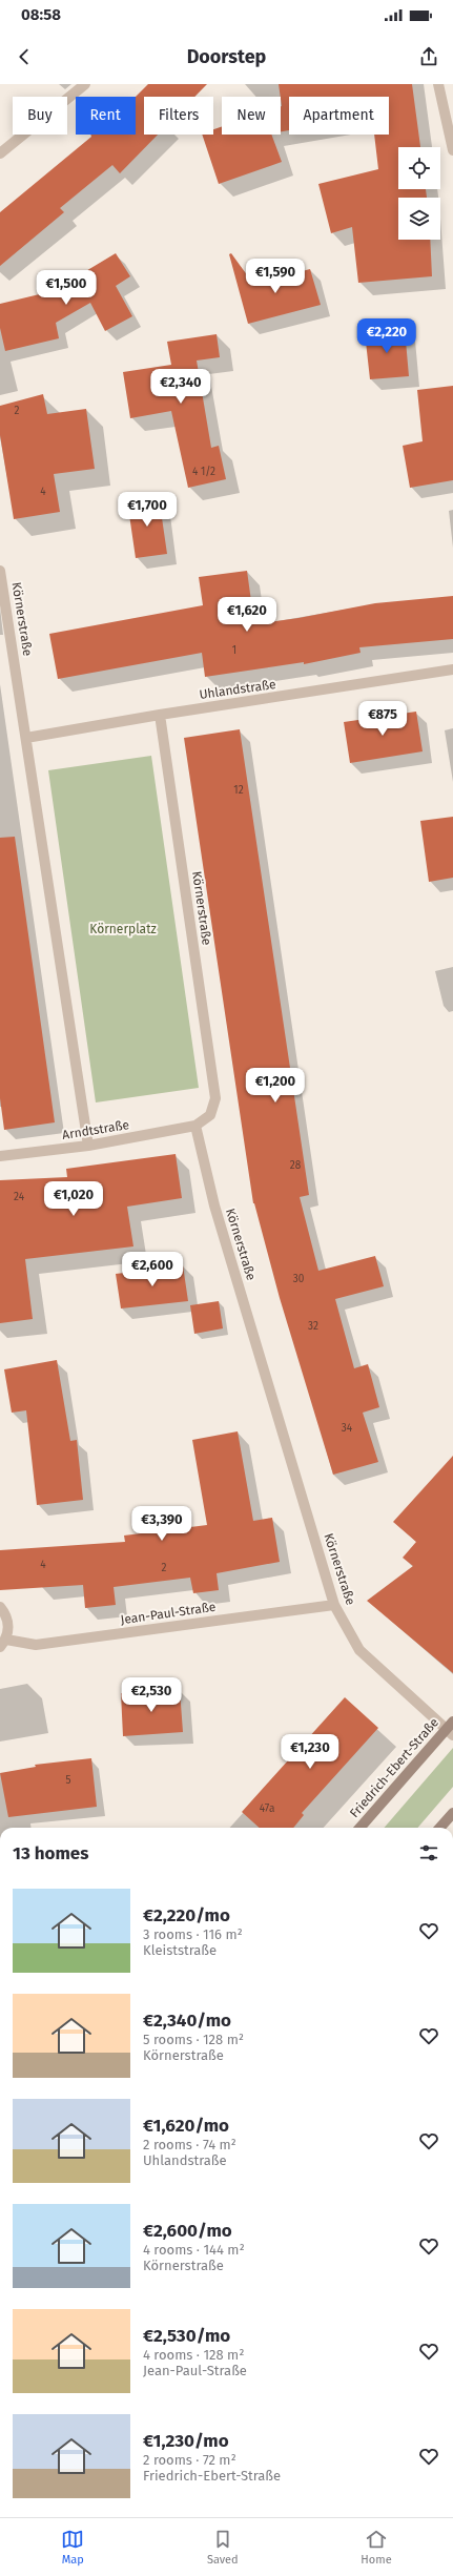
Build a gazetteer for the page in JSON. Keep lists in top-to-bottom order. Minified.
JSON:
{"streets":{"street":["Körnerstraße","Uhlandstraße","Arndtstraße","Jean-Paul-Straße","Friedrich-Ebert-Straße"]},"crossings":[["Körnerstraße","Uhlandstraße"],["Körnerstraße","Arndtstraße"],["Körnerstraße","Jean-Paul-Straße"],["Körnerstraße","Friedrich-Ebert-Straße"]],"parks":["Körnerplatz"],"house_numbers":["2","4 1/2","4","1","12","28","24","30","32","34","4","2","5","47a"],"page":{"status":"08:58","header":"Doorstep","chip":["Buy","Rent","Filters","New","Apartment"],"price":["€1,590","€1,500","€2,220","€2,340","€1,700","€1,620","€875","€1,200","€1,020","€2,600","€3,390","€2,530","€1,230"],"heading":"13 homes","list":[{"name":"€2,220/mo","note":"3 rooms · 116 m² · Kleiststraße"},{"name":"€2,340/mo","note":"5 rooms · 128 m² · Körnerstraße"},{"name":"€1,620/mo","note":"2 rooms · 74 m² · Uhlandstraße"},{"name":"€2,600/mo","note":"4 rooms · 144 m² · Körnerstraße"},{"name":"€2,530/mo","note":"4 rooms · 128 m² · Jean-Paul-Straße"},{"name":"€1,230/mo","note":"2 rooms · 72 m² · Friedrich-Ebert-Straße"}],"tabs":["Map","Saved","Home"]}}
